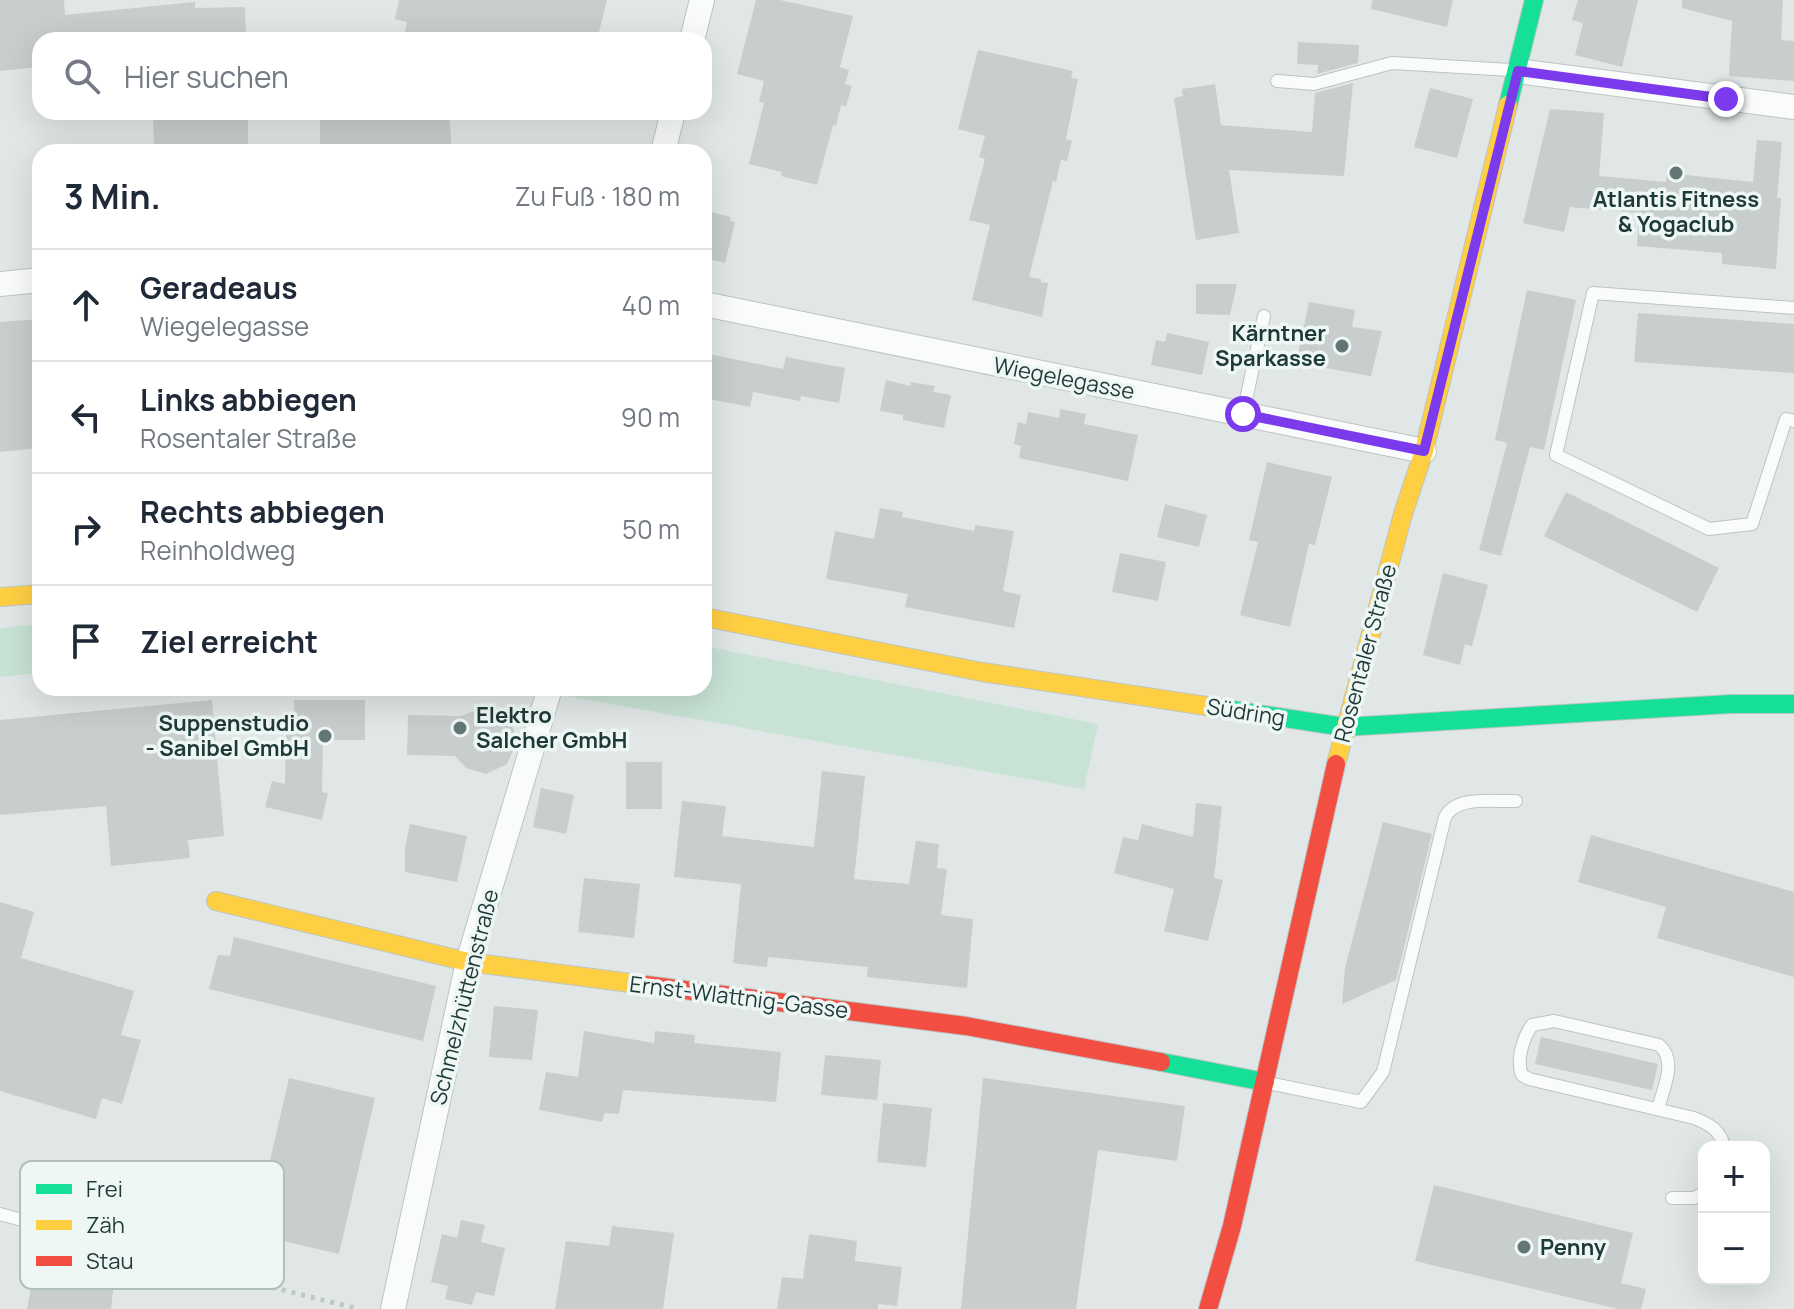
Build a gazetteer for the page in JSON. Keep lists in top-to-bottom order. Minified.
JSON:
{"streets":{"main road":["Rosentaler Straße","Südring","Ernst-Wlattnig-Gasse"],"street":["Wiegelegasse","Schmelzhüttenstraße"]},"crossings":[["Wiegelegasse","Rosentaler Straße"],["Rosentaler Straße","Südring"],["Rosentaler Straße","Ernst-Wlattnig-Gasse"],["Schmelzhüttenstraße","Ernst-Wlattnig-Gasse"]],"places":["Atlantis Fitness & Yogaclub","Kärntner Sparkasse","Elektro Salcher GmbH","Suppenstudio - Sanibel GmbH","Penny"],"legend":["Frei","Zäh","Stau"],"page":{"search":"Hier suchen","heading":["3 Min.","Zu Fuß · 180 m"],"list":[["Geradeaus","Wiegelegasse","40 m"],["Links abbiegen","Rosentaler Straße","90 m"],["Rechts abbiegen","Reinholdweg","50 m"],"Ziel erreicht"],"map_buttons":["+","−"]}}
